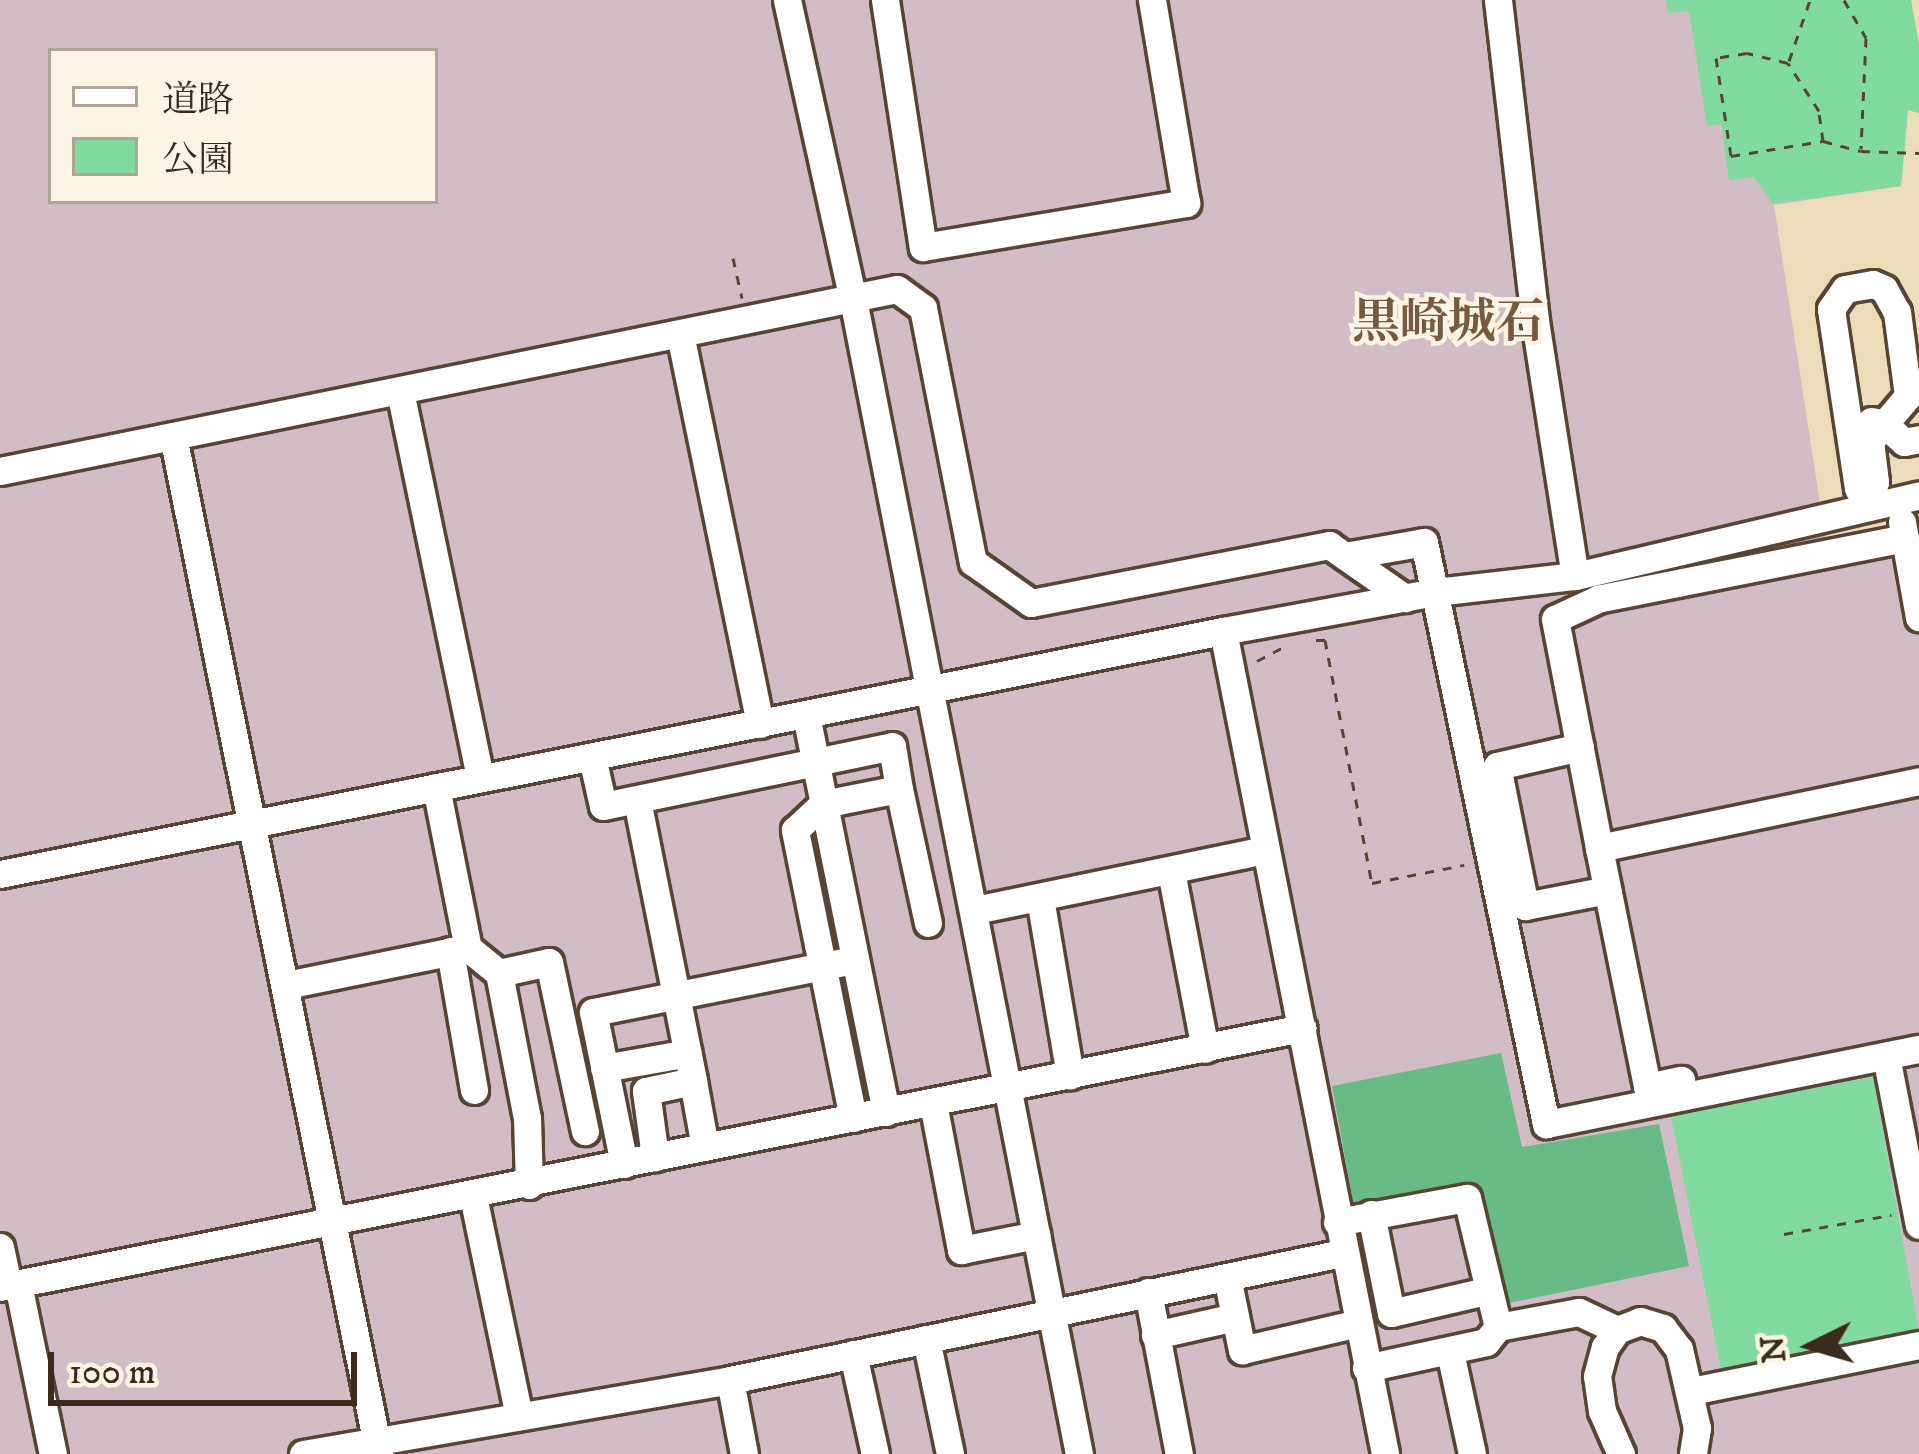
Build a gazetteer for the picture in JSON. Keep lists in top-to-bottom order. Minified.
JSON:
{"districts":["黒崎城石"],"legend":["道路","公園"],"scale_bar":"100 m","north":"left"}
